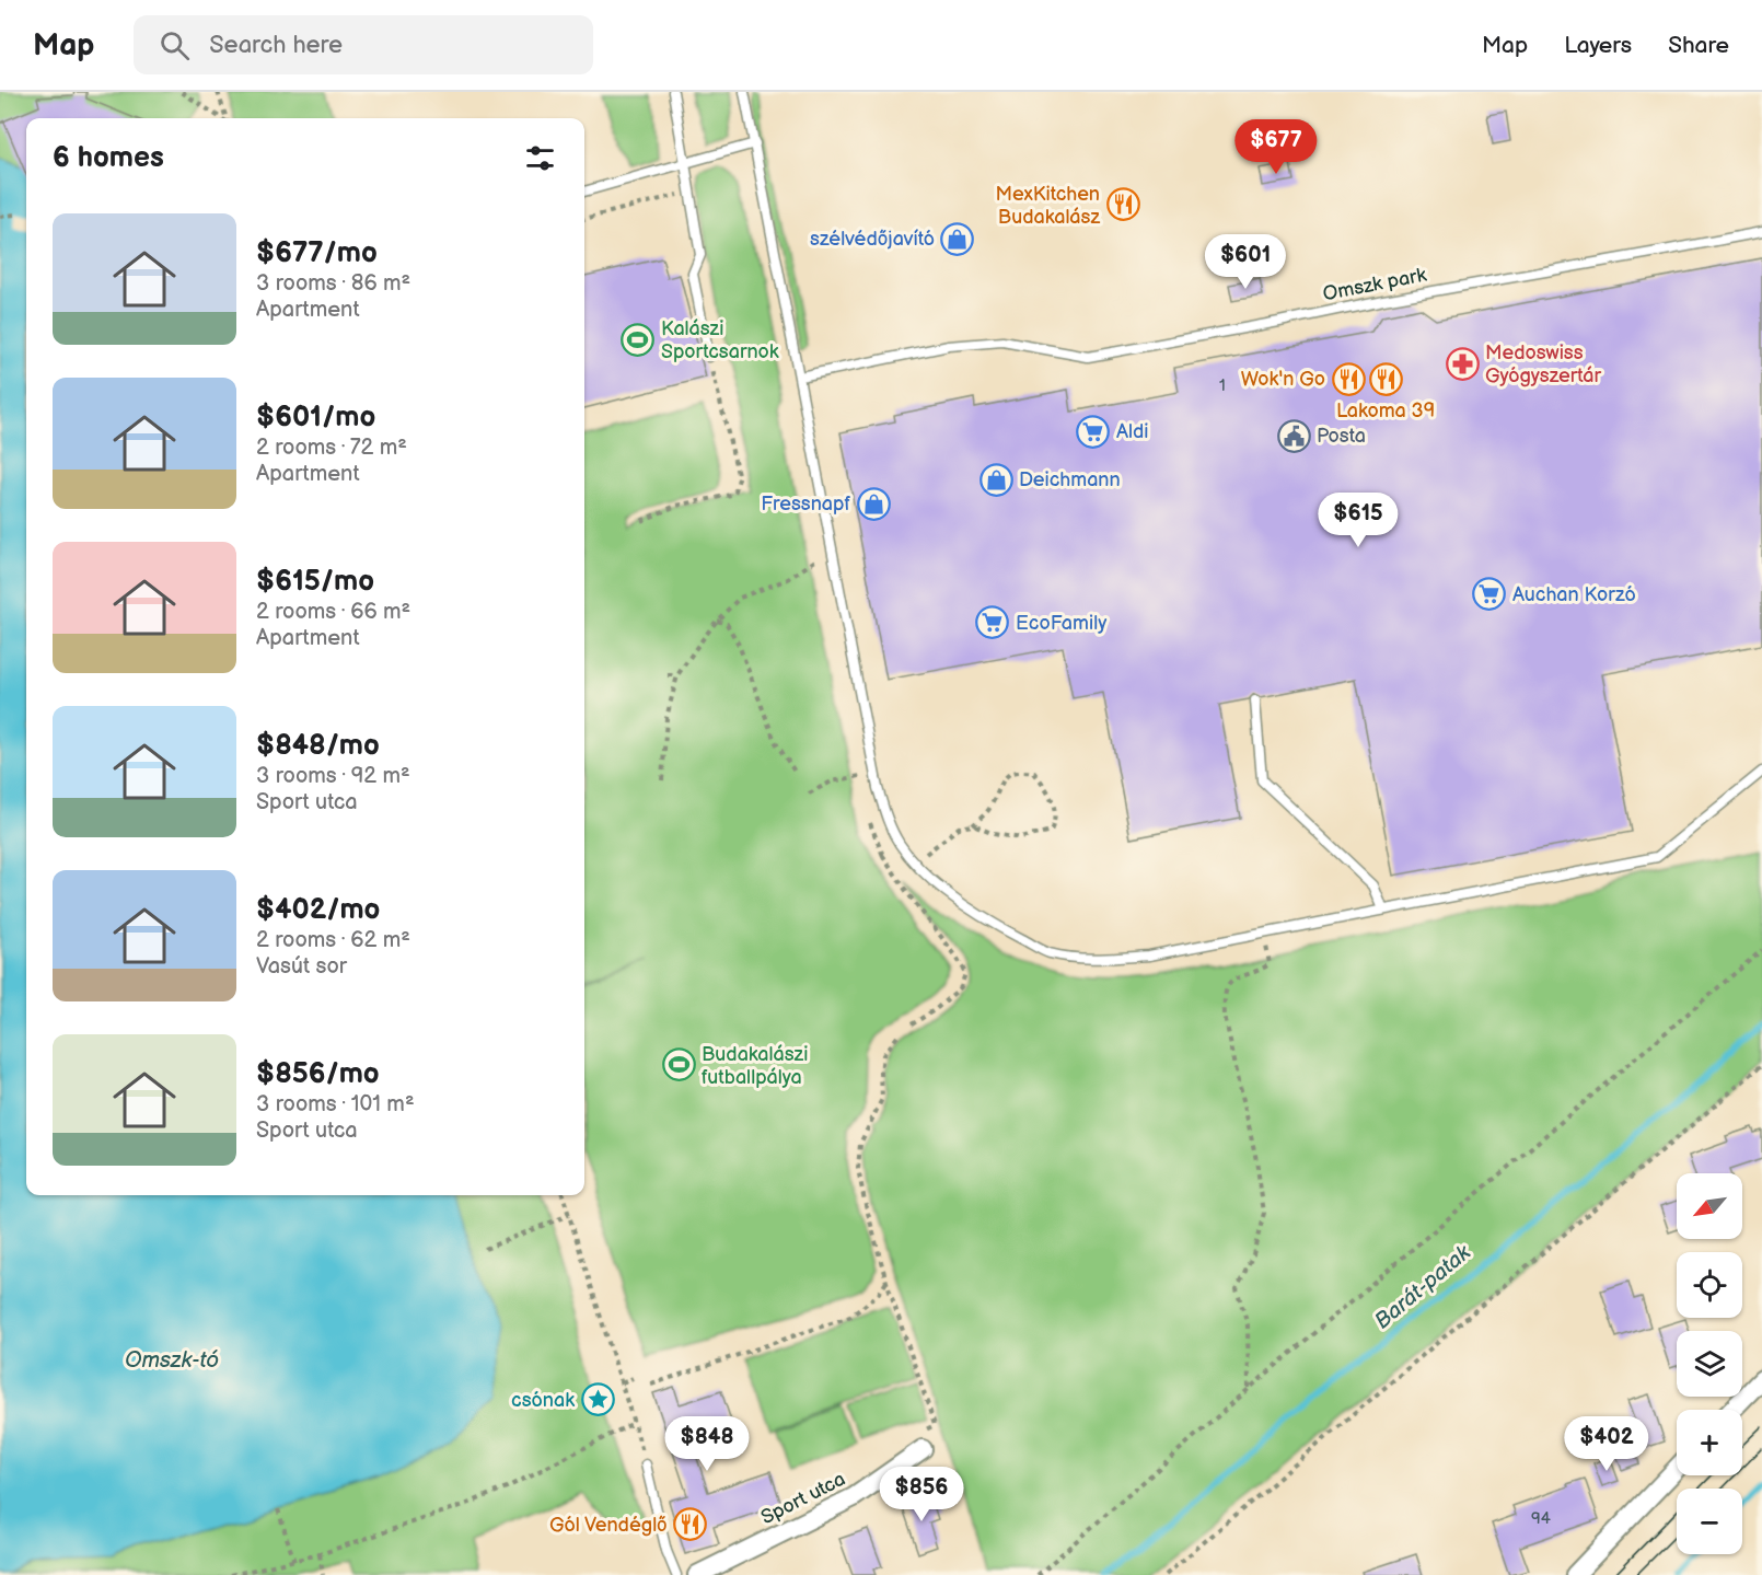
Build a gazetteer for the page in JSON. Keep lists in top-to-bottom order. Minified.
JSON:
{"streets":{"street":["Sport utca"],"lane":["Omszk park"]},"water":["Barát-patak","Omszk-tó"],"places":{"restaurant":["MexKitchen Budakalász","Wok'n Go","Lakoma 39","Gól Vendéglő"],"shop":["szélvédőjavító","Deichmann","Fressnapf"],"sports":["Kalászi Sportcsarnok","Budakalászi futballpálya"],"pharmacy":["Medoswiss Gyógyszertár"],"supermarket":["Aldi","Auchan Korzó","EcoFamily"],"public building":["Posta"],"place":["csónak"]},"house_numbers":["1","94"],"north":"bottom left","page":{"header":"Map","search":"Search here","nav":["Map","Layers","Share"],"heading":"6 homes","price":["$677","$601","$615","$848","$402","$856"],"list":[{"name":"$677/mo","note":"3 rooms · 86 m² · Apartment"},{"name":"$601/mo","note":"2 rooms · 72 m² · Apartment"},{"name":"$615/mo","note":"2 rooms · 66 m² · Apartment"},{"name":"$848/mo","note":"3 rooms · 92 m² · Sport utca"},{"name":"$402/mo","note":"2 rooms · 62 m² · Vasút sor"},{"name":"$856/mo","note":"3 rooms · 101 m² · Sport utca"}],"map_buttons":["+","−"]}}
